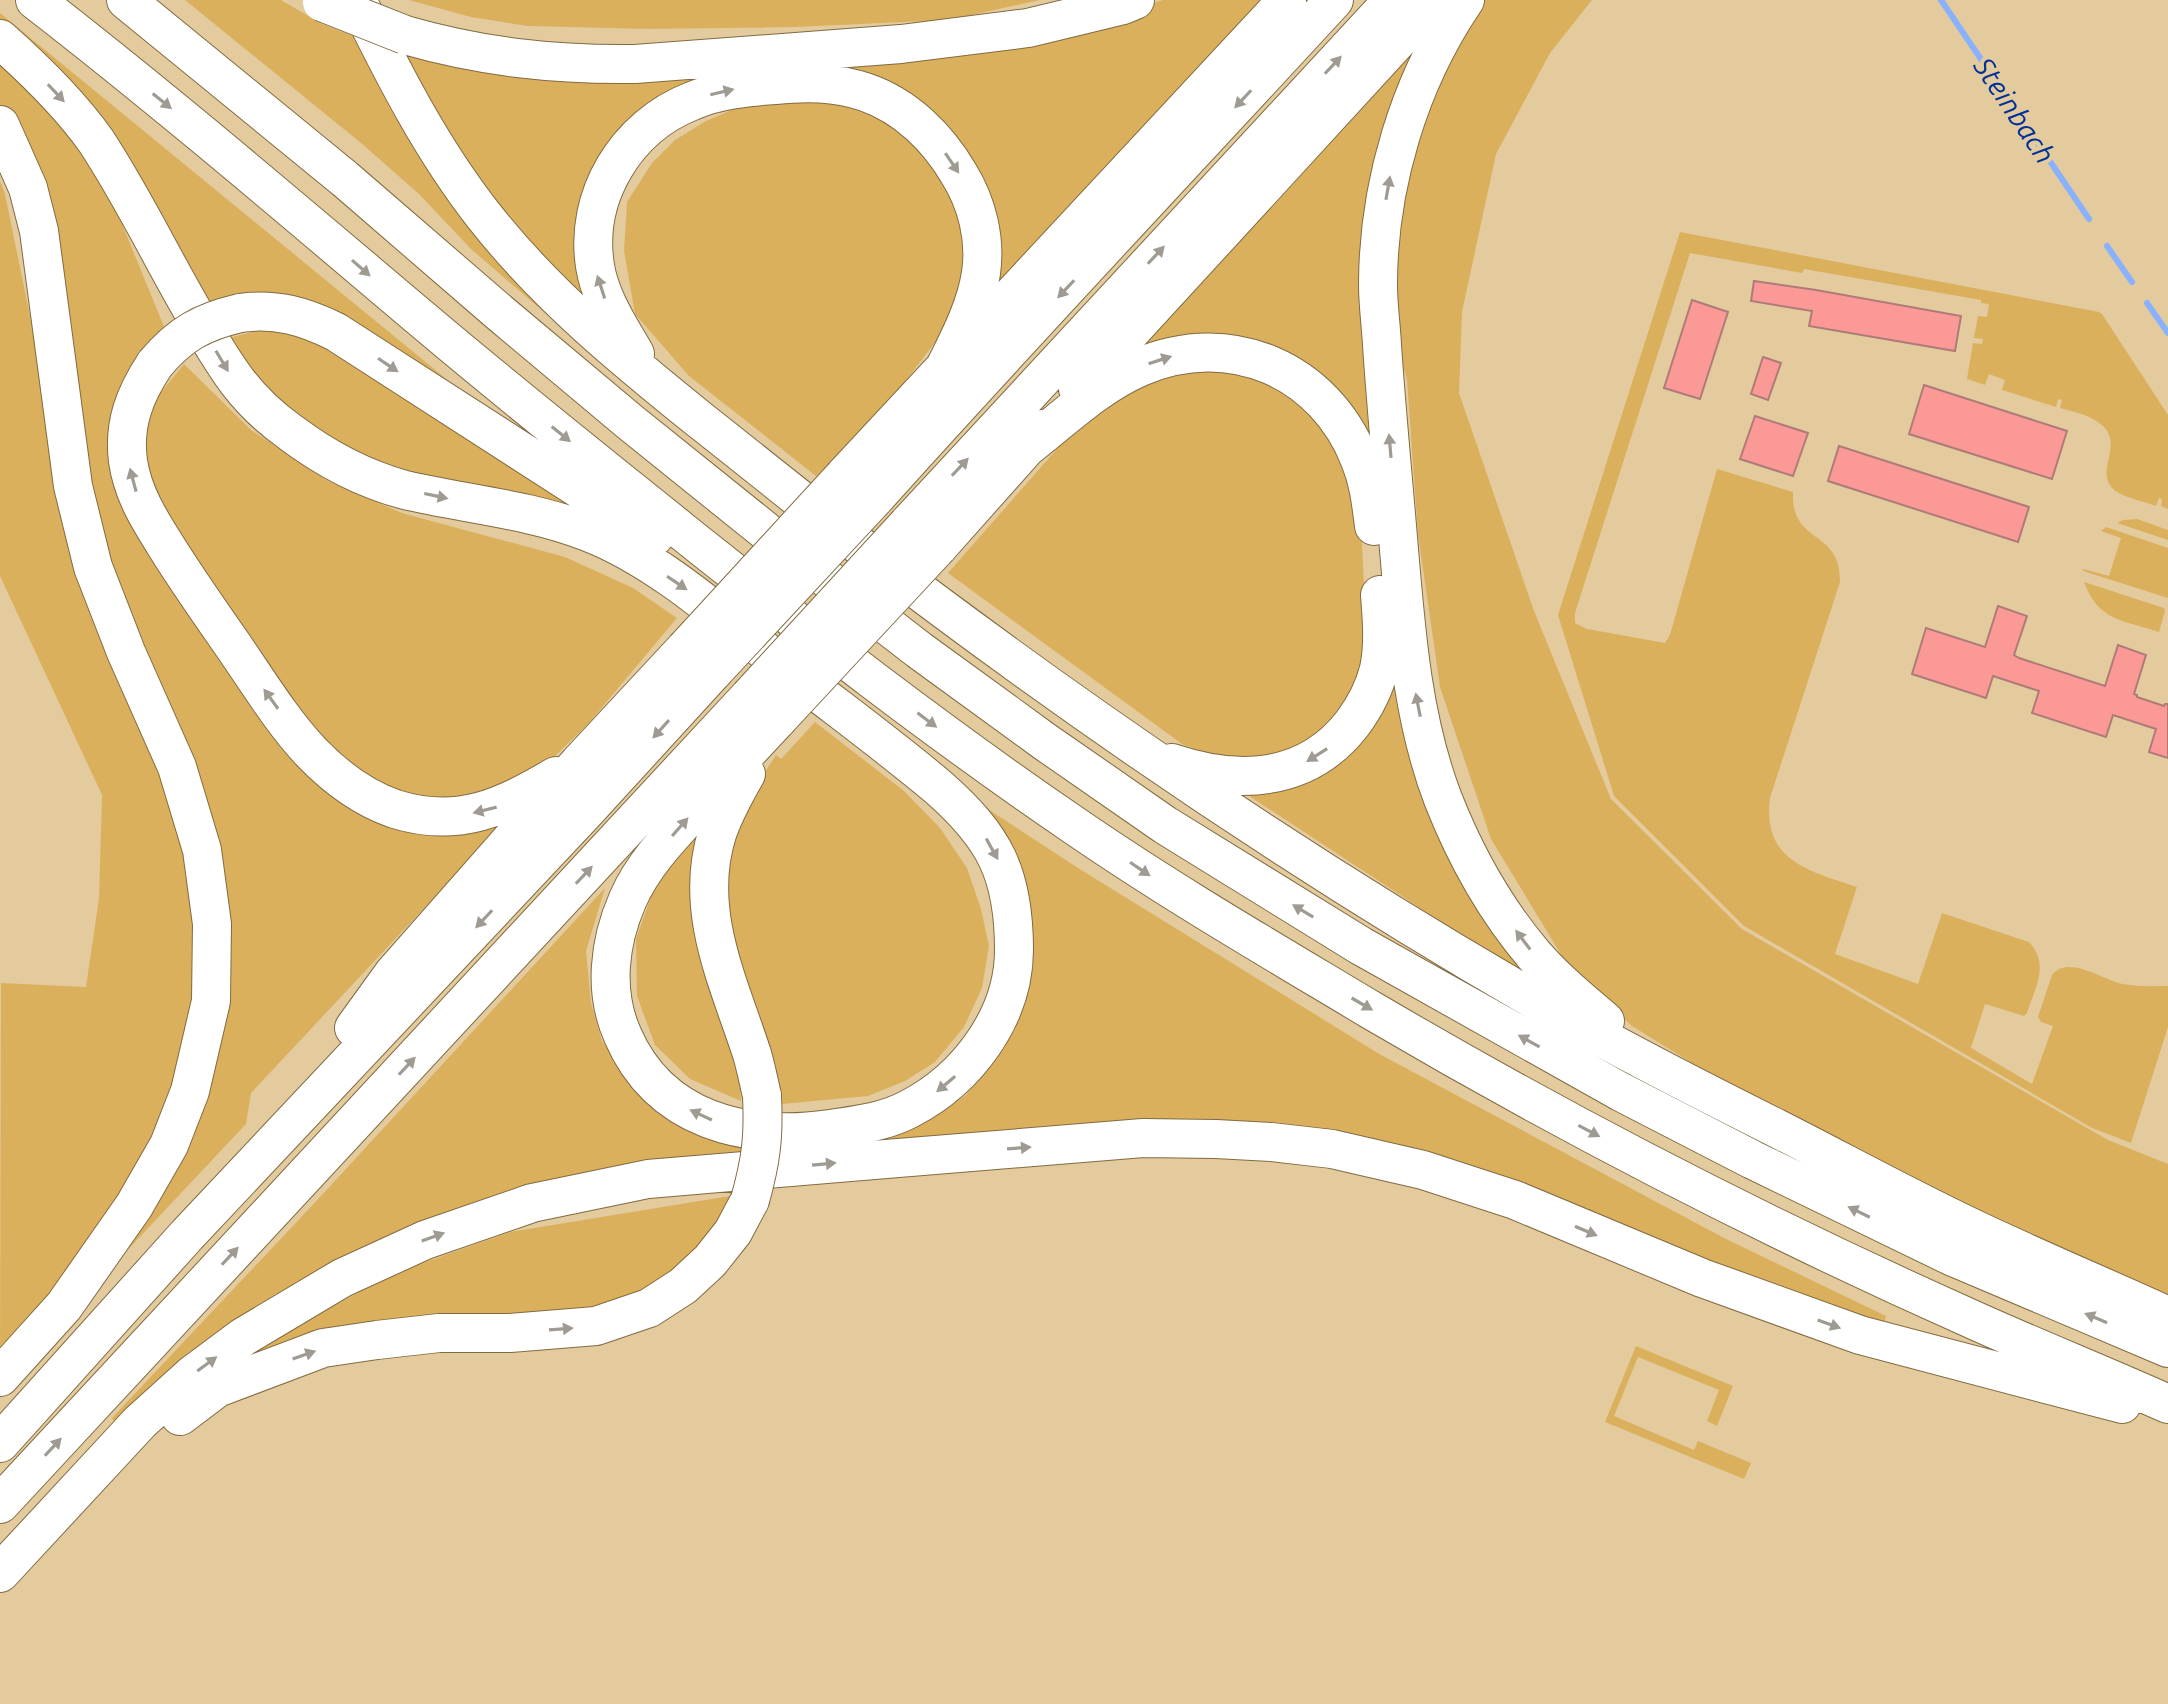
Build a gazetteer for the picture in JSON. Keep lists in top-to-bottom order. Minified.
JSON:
{"water":["Steinbach"]}
